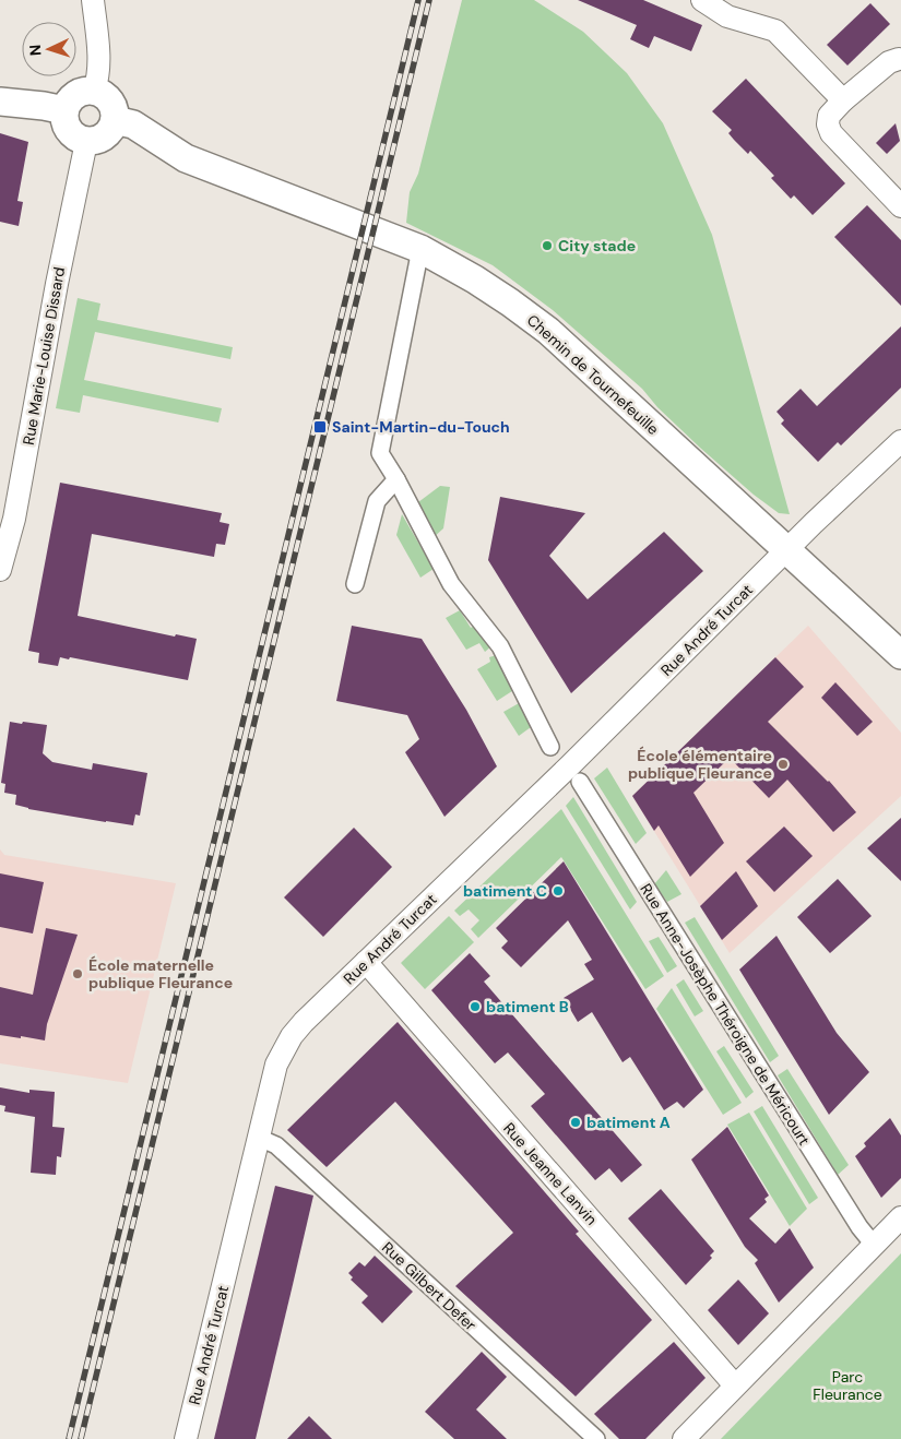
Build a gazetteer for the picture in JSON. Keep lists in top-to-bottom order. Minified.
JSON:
{"streets":{"street":["Rue Marie-Louise Dissard","Chemin de Tournefeuille","Rue André Turcat","Rue Anne-Josèphe Théroigne de Méricourt","Rue Jeanne Lanvin","Rue Gilbert Defer"]},"crossings":[["Rue Marie-Louise Dissard","Chemin de Tournefeuille"],["Chemin de Tournefeuille","Rue André Turcat"],["Rue André Turcat","Rue Jeanne Lanvin"],["Rue André Turcat","Rue Gilbert Defer"]],"parks":["Parc Fleurance"],"places":{"other":["City stade","École élémentaire publique Fleurance","batiment C","École maternelle publique Fleurance","batiment B","batiment A"],"transit":["Saint-Martin-du-Touch"]},"north":"left"}
